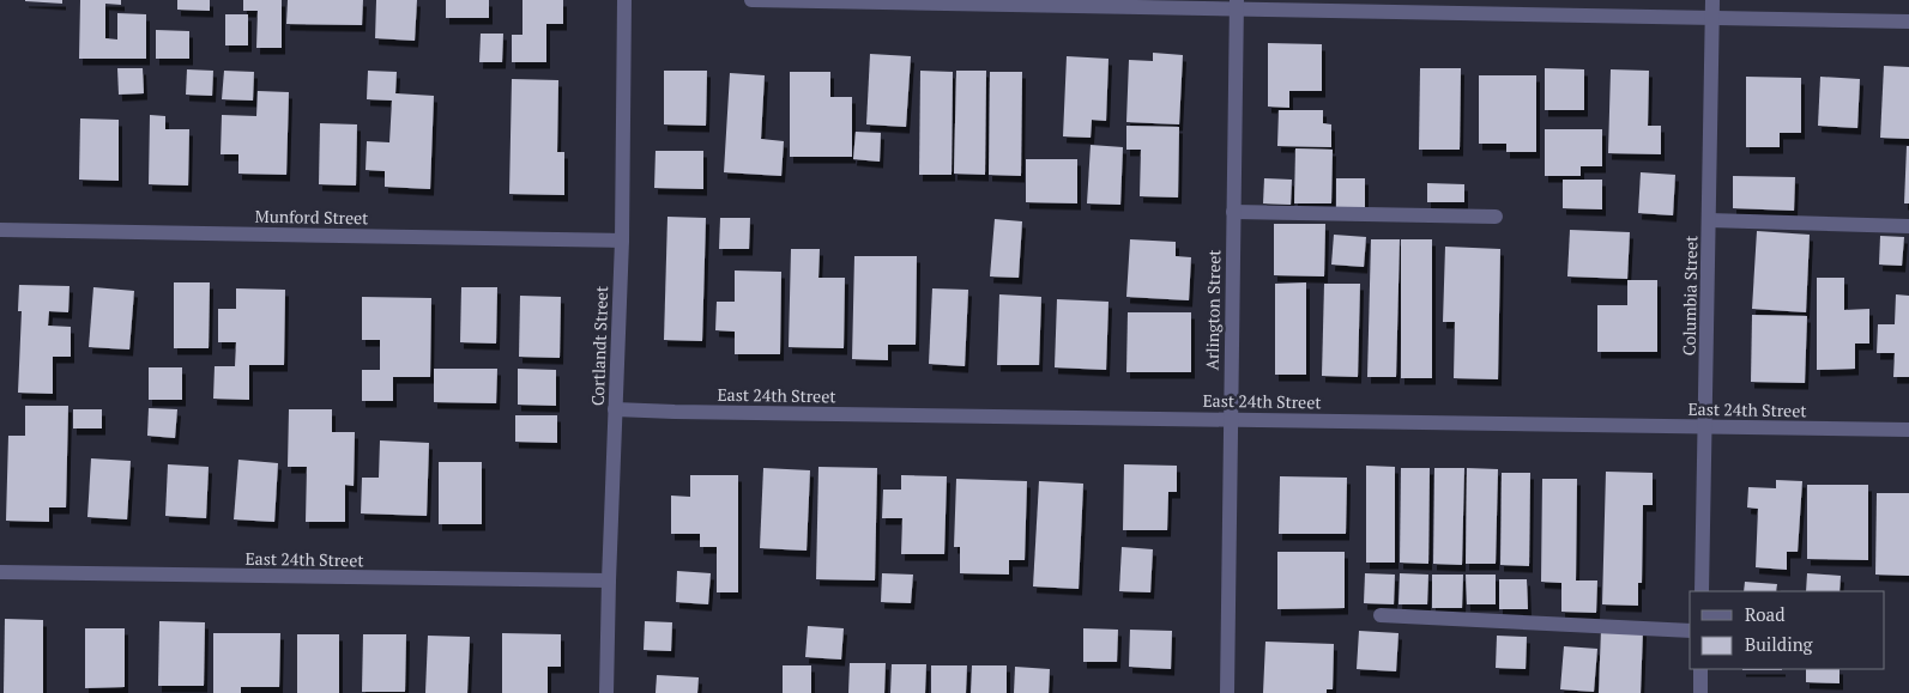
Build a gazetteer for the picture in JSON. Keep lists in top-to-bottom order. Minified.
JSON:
{"streets":{"street":["Munford Street","Columbia Street","Arlington Street","Cortlandt Street","East 24th Street"]},"crossings":[["Munford Street","Cortlandt Street"],["Columbia Street","East 24th Street"],["Arlington Street","East 24th Street"],["Cortlandt Street","East 24th Street"]],"legend":["Road","Building"]}
